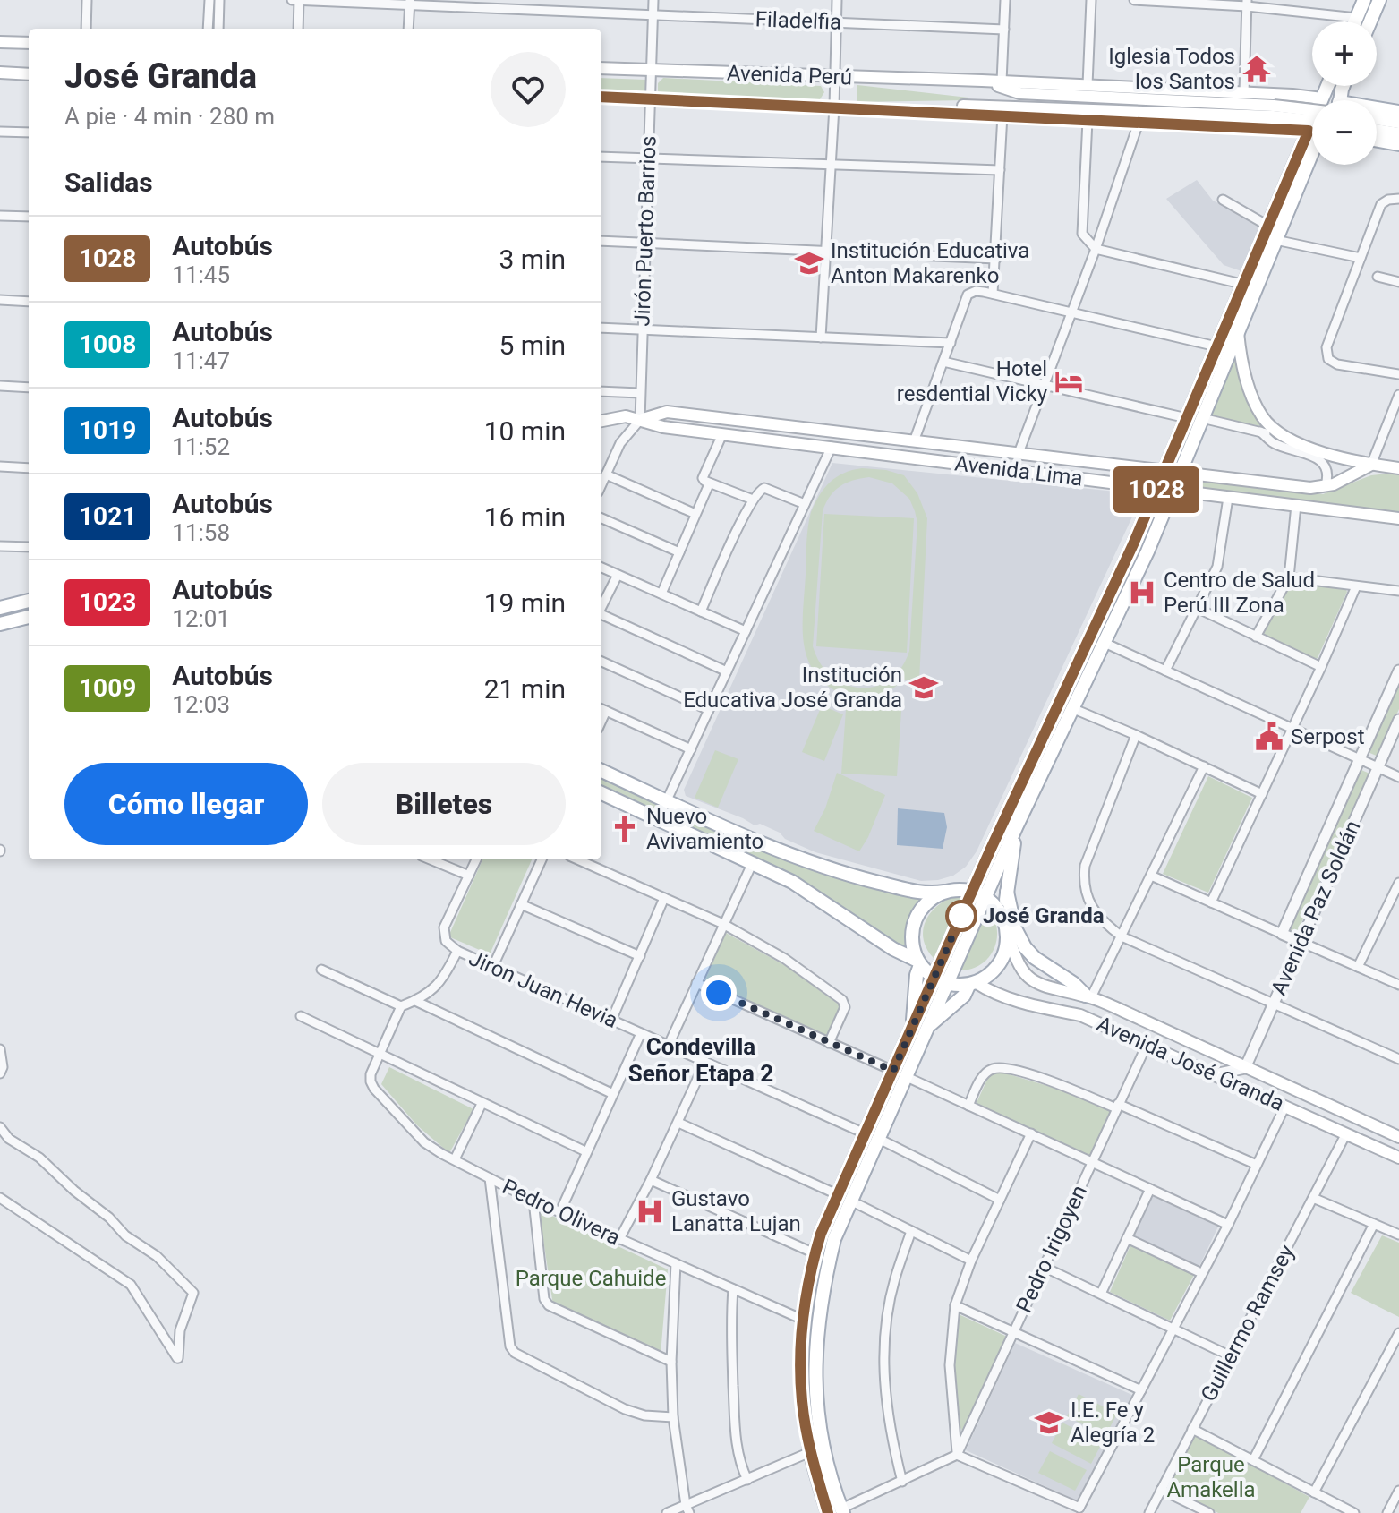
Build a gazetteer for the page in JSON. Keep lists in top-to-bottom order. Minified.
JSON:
{"streets":{"main road":["Avenida Perú","Avenida Lima","Avenida José Granda"],"street":["Filadelfia","Jirón Puerto Barrios","Avenida Paz Soldán","Jiron Juan Hevia","Pedro Olivera","Pedro Irigoyen","Guillermo Ramsey"]},"crossings":[["Filadelfia","Jirón Puerto Barrios"],["Avenida Perú","Jirón Puerto Barrios"],["Jirón Puerto Barrios","Avenida Lima"],["Avenida Paz Soldán","Avenida José Granda"],["Avenida José Granda","Pedro Irigoyen"],["Avenida José Granda","Guillermo Ramsey"]],"districts":["Condevilla Señor Etapa 2"],"parks":["Parque Cahuide","Parque Amakella"],"places":{"temple":["Iglesia Todos los Santos"],"school or university":["Institución Educativa Anton Makarenko","Institución Educativa José Granda","I.E. Fe y Alegría 2"],"hotel":["Hotel resdential Vicky"],"hospital":["Centro de Salud Perú III Zona","Gustavo Lanatta Lujan"],"public building":["Serpost"],"church":["Nuevo Avivamiento"],"other":["José Granda"]},"lines":["bus line 1028"],"page":{"on_map":"1028","map_buttons":["+","−"],"heading":[["José Granda","A pie · 4 min · 280 m"],"Salidas"],"list":[{"mark":"1028","name":"Autobús","note":"11:45","value":"3 min"},{"mark":"1008","name":"Autobús","note":"11:47","value":"5 min"},{"mark":"1019","name":"Autobús","note":"11:52","value":"10 min"},{"mark":"1021","name":"Autobús","note":"11:58","value":"16 min"},{"mark":"1023","name":"Autobús","note":"12:01","value":"19 min"},{"mark":"1009","name":"Autobús","note":"12:03","value":"21 min"}],"buttons":["Cómo llegar","Billetes"]}}
